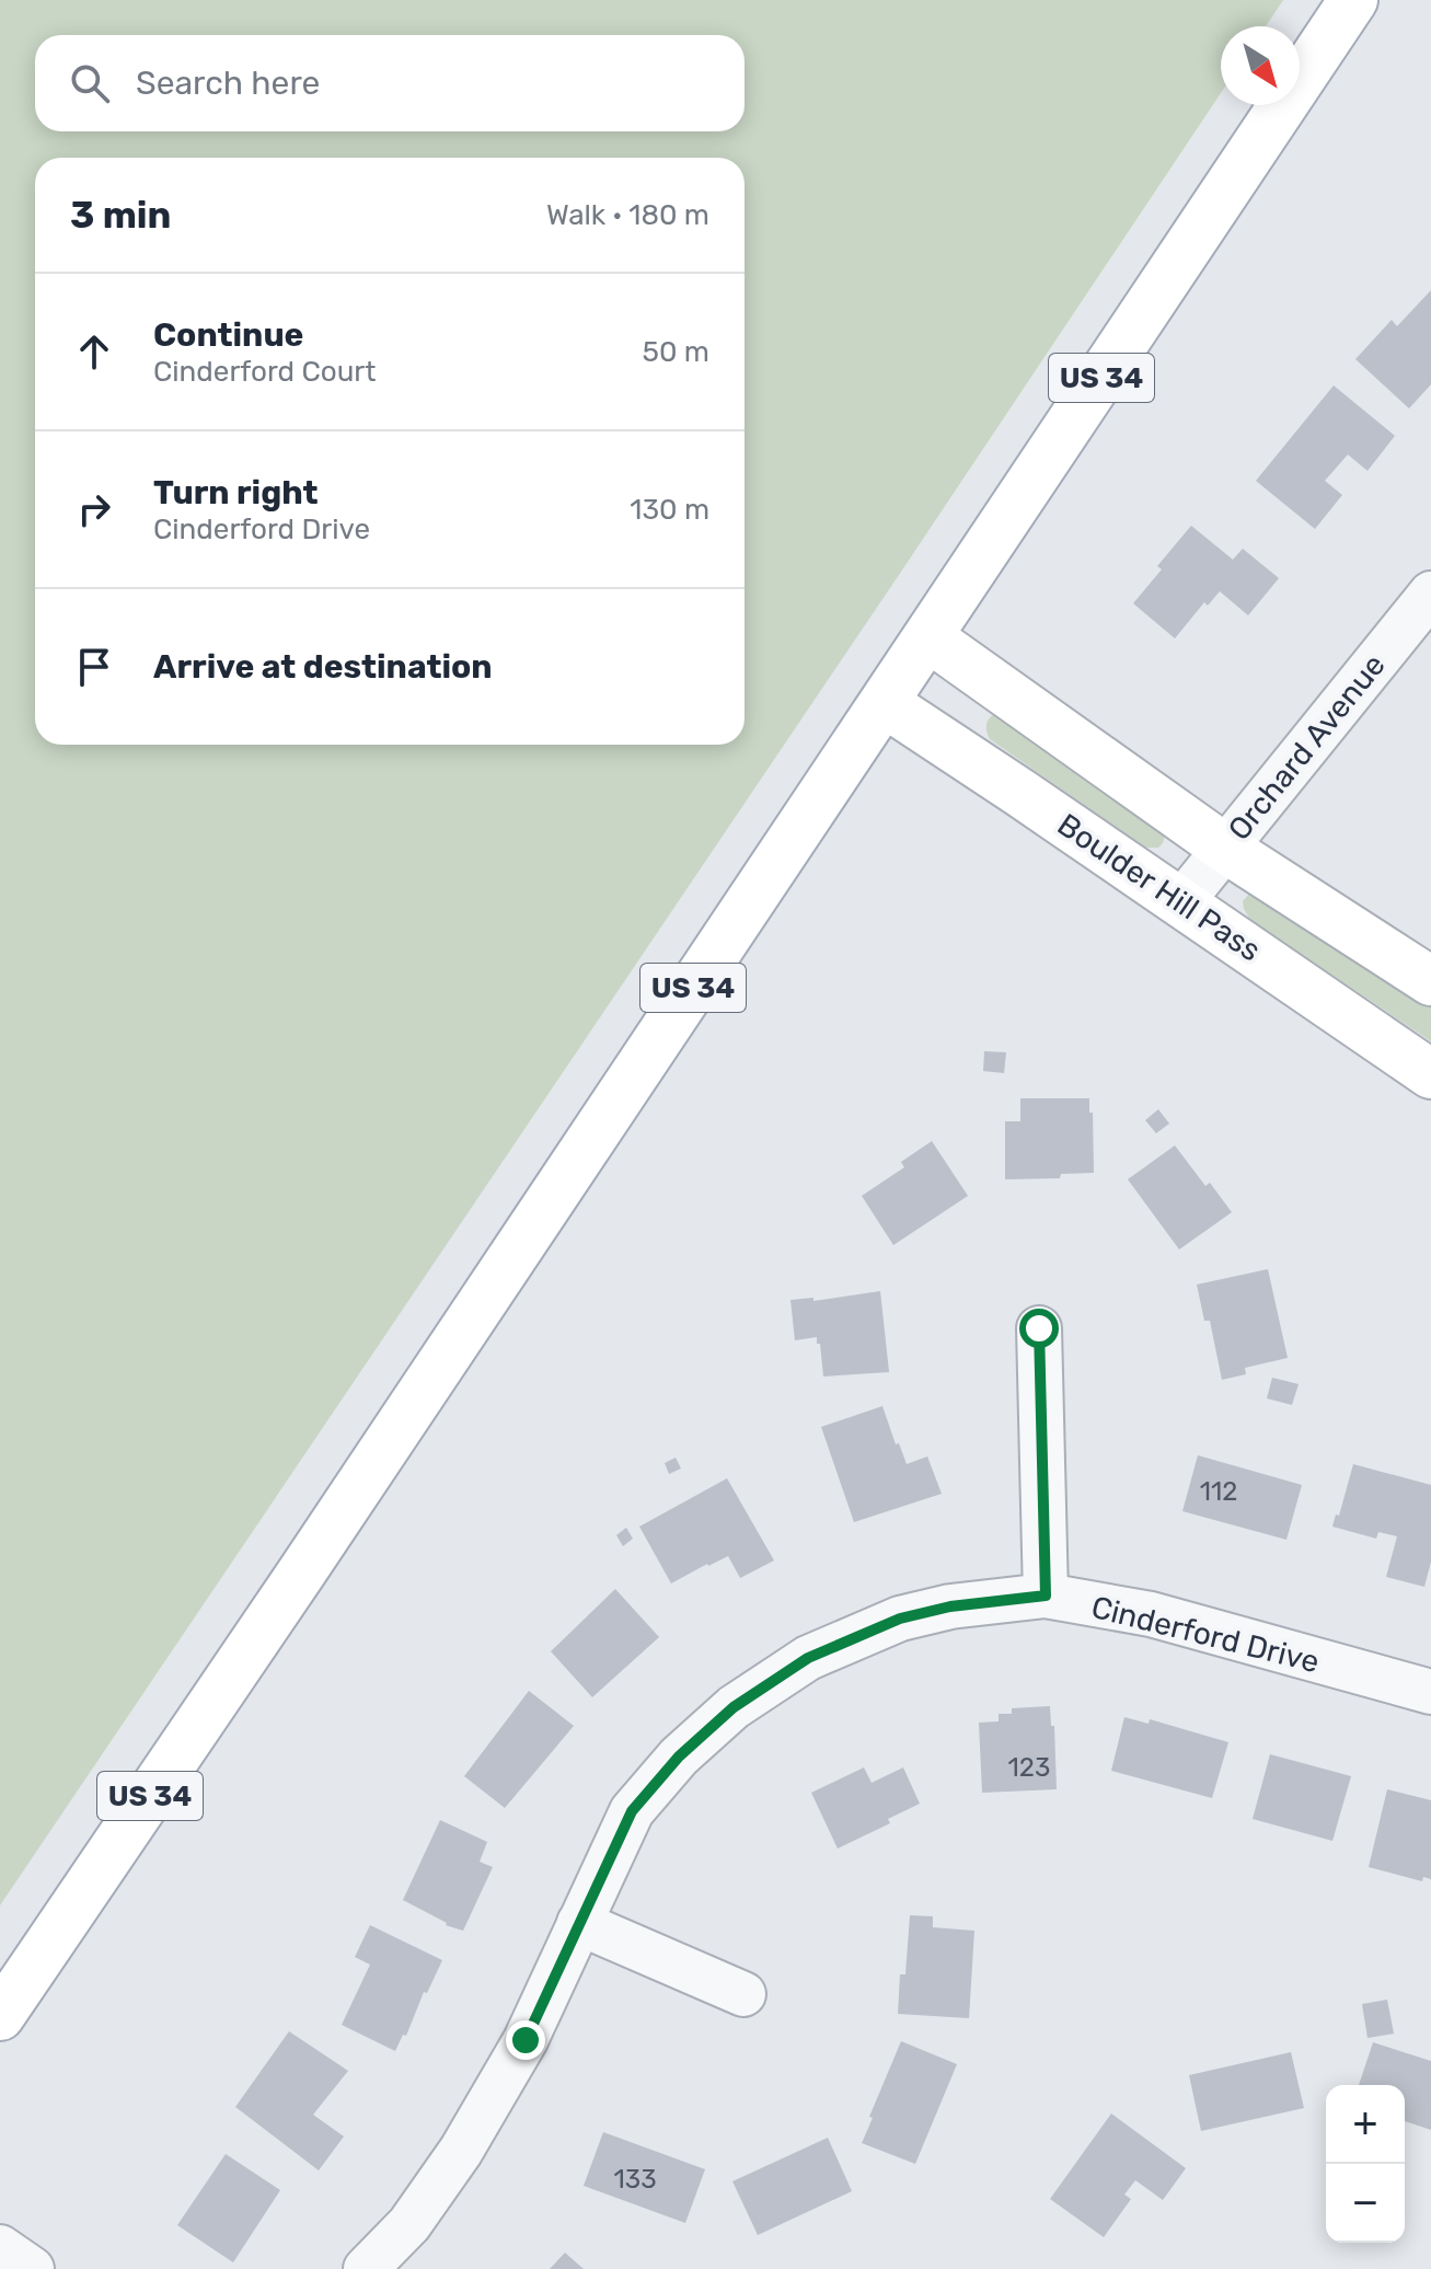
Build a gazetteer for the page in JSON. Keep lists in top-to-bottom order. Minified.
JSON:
{"streets":{"main road":["US 34","Boulder Hill Pass"],"street":["Orchard Avenue","Cinderford Drive"]},"crossings":[["US 34","Boulder Hill Pass"],["Orchard Avenue","Boulder Hill Pass"]],"house_numbers":["112","123","133"],"north":"bottom right","page":{"search":"Search here","heading":["3 min","Walk · 180 m"],"list":[["Continue","Cinderford Court","50 m"],["Turn right","Cinderford Drive","130 m"],"Arrive at destination"],"map_buttons":["+","−"]}}
